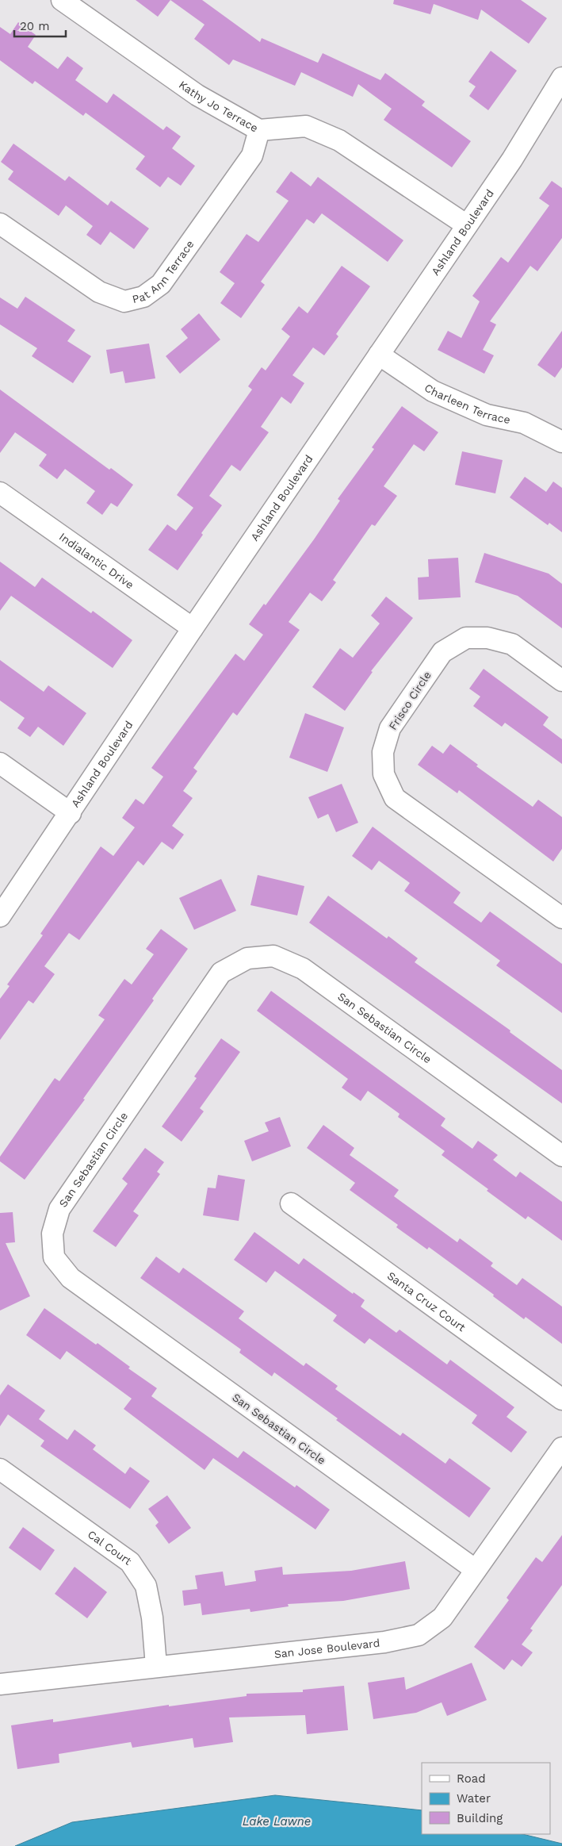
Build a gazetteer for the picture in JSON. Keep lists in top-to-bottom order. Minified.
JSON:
{"streets":{"street":["Kathy Jo Terrace","Ashland Boulevard","Pat Ann Terrace","Charleen Terrace","Indialantic Drive","Frisco Circle","San Sebastian Circle","Santa Cruz Court","Cal Court","San Jose Boulevard"]},"crossings":[["Kathy Jo Terrace","Ashland Boulevard"],["Kathy Jo Terrace","Pat Ann Terrace"],["Ashland Boulevard","Charleen Terrace"],["Ashland Boulevard","Indialantic Drive"],["San Sebastian Circle","San Jose Boulevard"],["Cal Court","San Jose Boulevard"]],"water":["Lake Lawne"],"legend":["Road","Water","Building"],"scale_bar":"20 m"}
